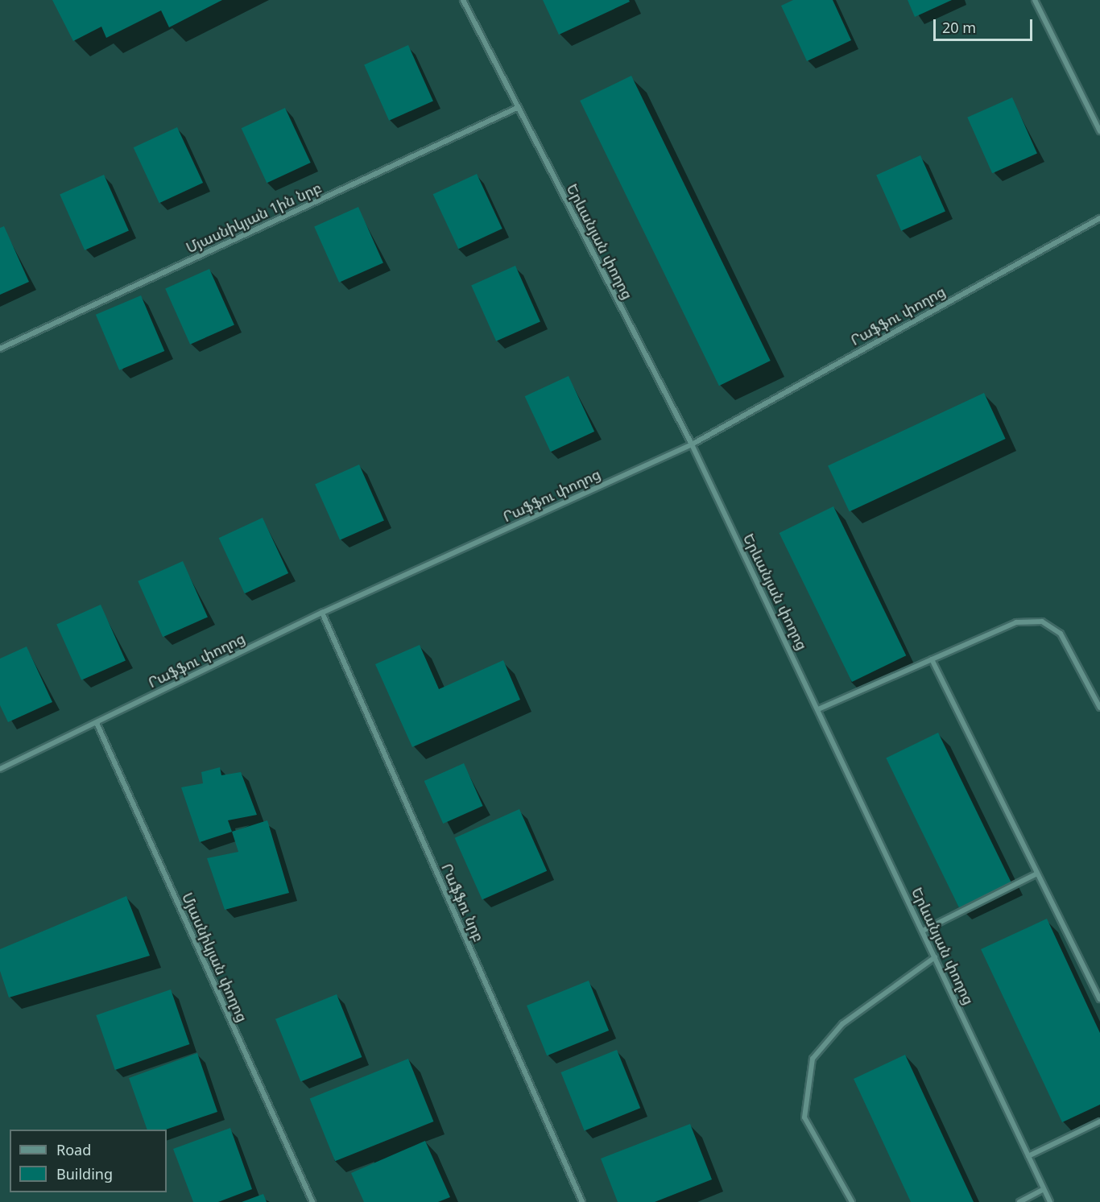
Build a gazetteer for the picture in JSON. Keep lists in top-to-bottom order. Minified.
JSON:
{"streets":{"street":["Մյասնիկյան 1ին նրբ","Երևանյան փողոց","Րաֆֆու փողոց","Րաֆֆու նրբ","Մյասնիկյան փողոց"]},"crossings":[["Մյասնիկյան 1ին նրբ","Երևանյան փողոց"],["Երևանյան փողոց","Րաֆֆու փողոց"],["Րաֆֆու փողոց","Րաֆֆու նրբ"],["Րաֆֆու փողոց","Մյասնիկյան փողոց"]],"legend":["Road","Building"],"scale_bar":"20 m"}
